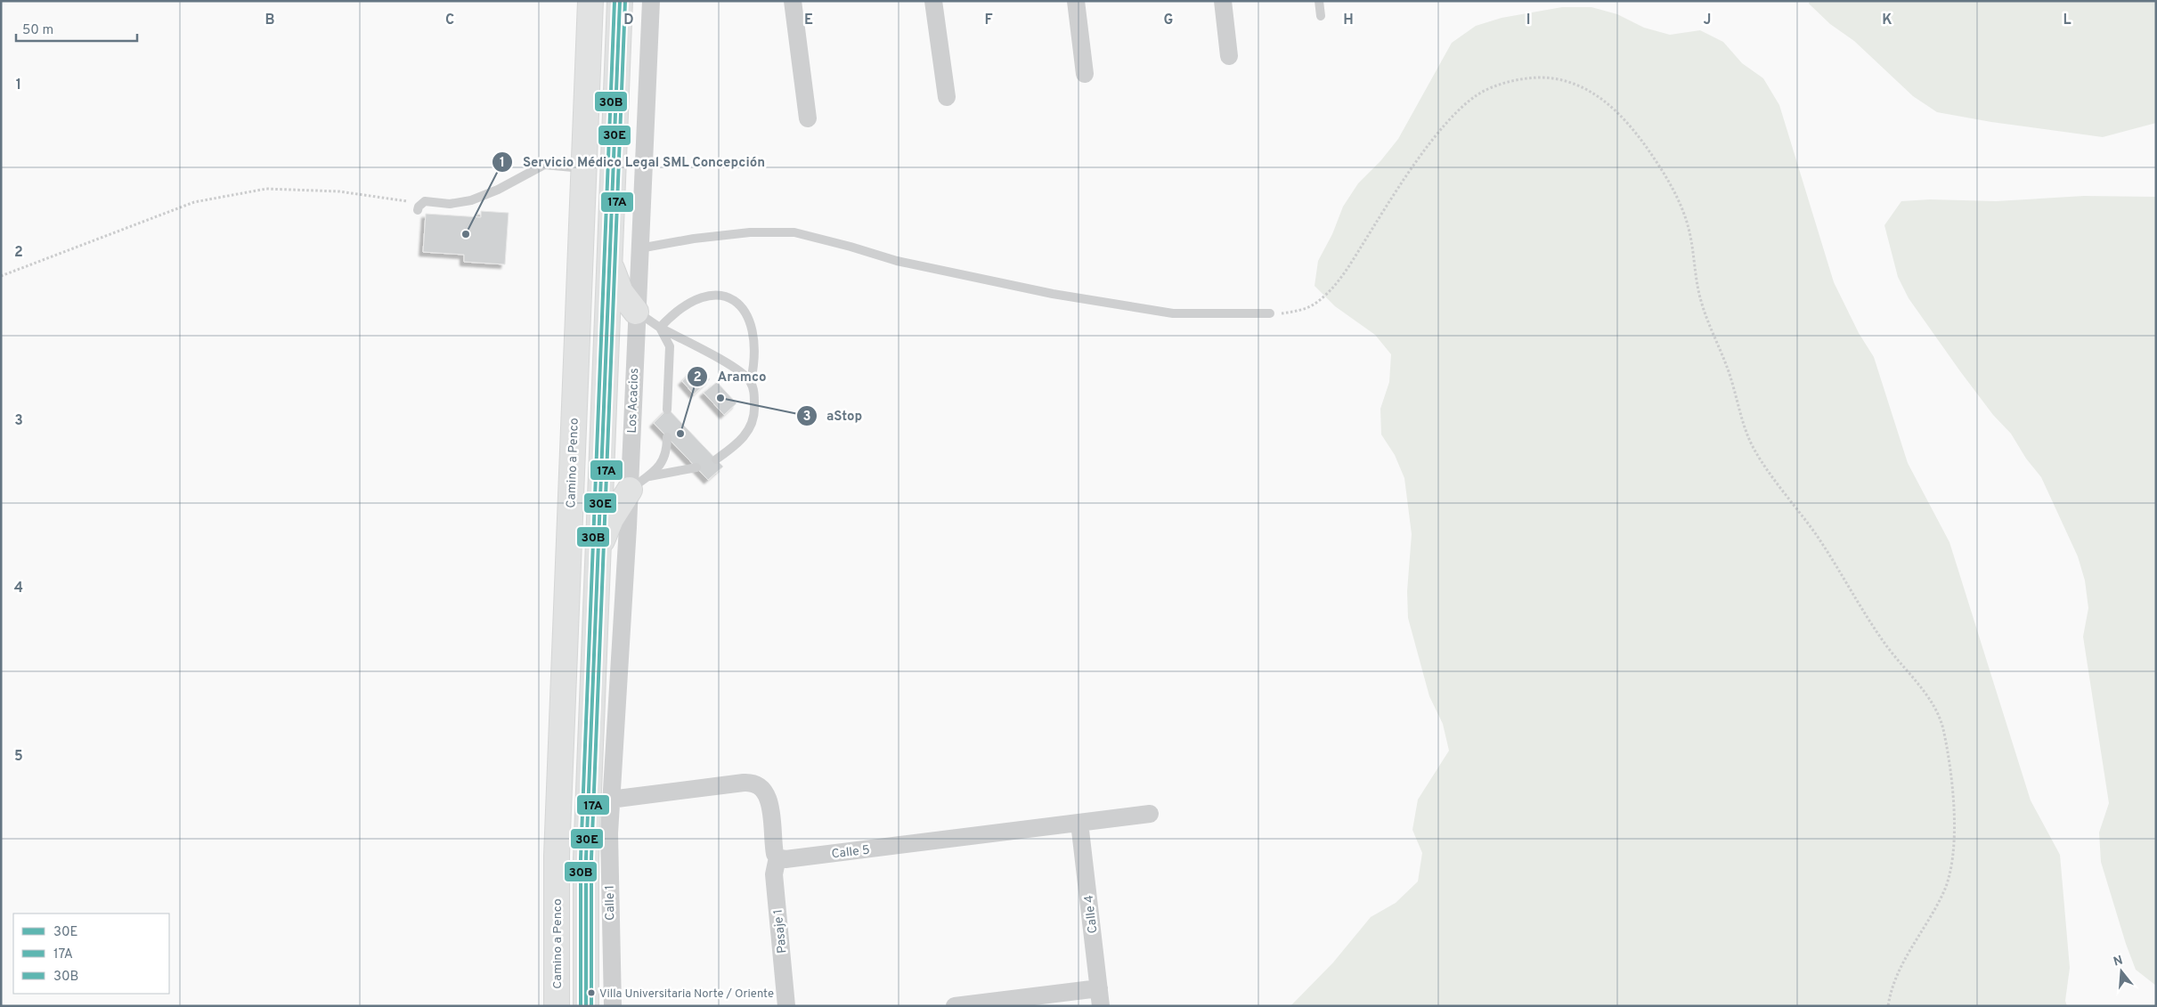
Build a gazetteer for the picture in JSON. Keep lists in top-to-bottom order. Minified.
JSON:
{"streets":{"highway":["Camino a Penco"],"street":["Los Acacios","Calle 5","Calle 1","Calle 4","Pasaje 1"]},"crossings":[["Los Acacios","Calle 1"],["Calle 5","Calle 4"],["Calle 5","Pasaje 1"]],"places":["Servicio Médico Legal SML Concepción","aStop","Aramco","Villa Universitaria Norte / Oriente"],"lines":["transit line 30E","transit line 17A","transit line 30B"],"legend":["30E","17A","30B"],"scale_bar":"50 m","north":"top","grid":{"columns":["B","C","D","E","F","G","H","I","J","K","L"],"rows":["1","2","3","4","5"]}}
